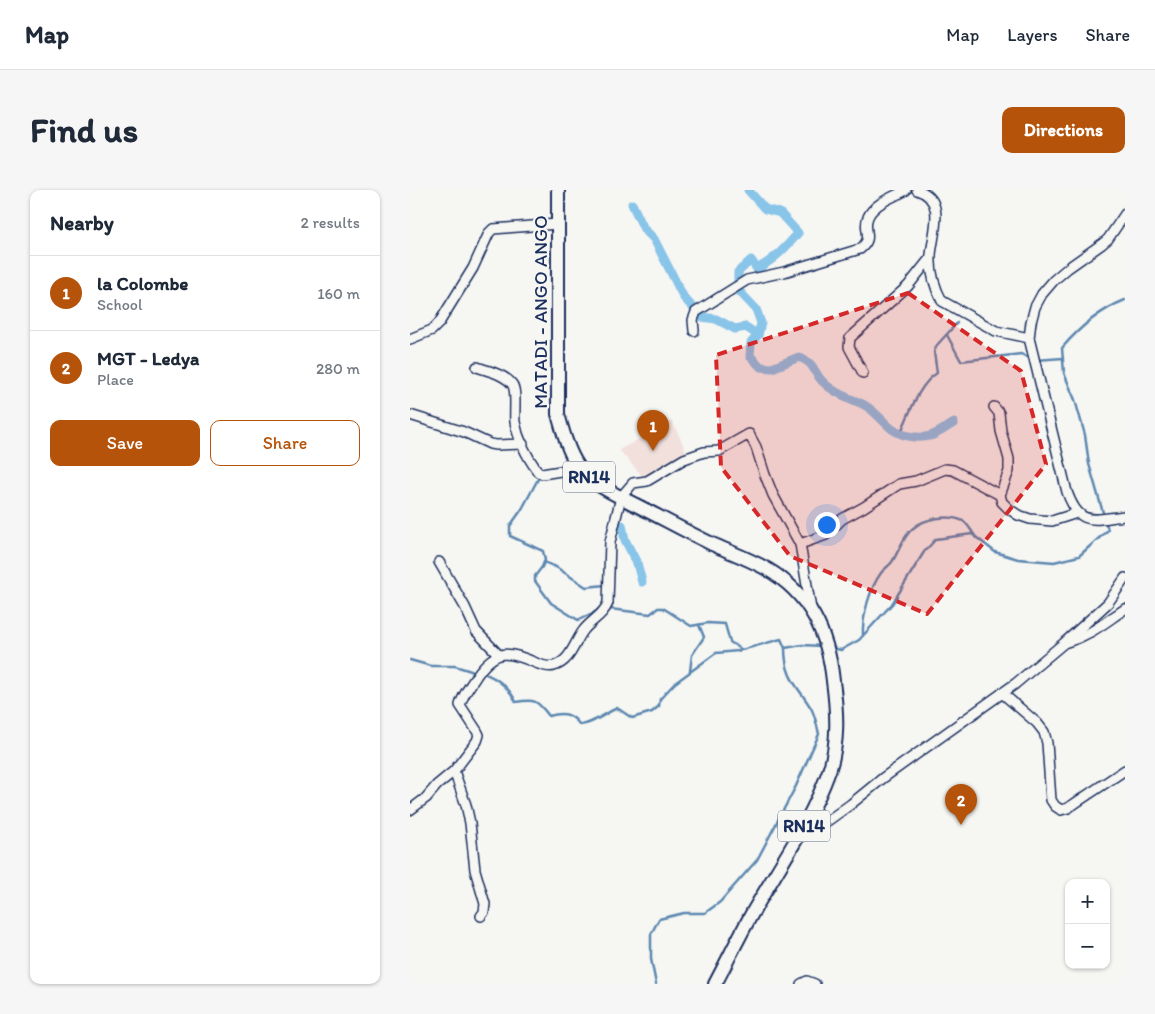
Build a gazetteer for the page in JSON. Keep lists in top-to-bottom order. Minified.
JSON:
{"streets":{"highway":["MATADI - ANGO ANGO","RN14"]},"page":{"header":"Map","nav":["Map","Layers","Share"],"buttons":["Directions",["Save","Share"]],"title":"Find us","heading":["Nearby","2 results"],"list":[{"mark":"1","name":"la Colombe","note":"School","value":"160 m"},{"mark":"2","name":"MGT - Ledya","note":"Place","value":"280 m"}],"pins":["1","2"],"map_buttons":["+","−"]}}
